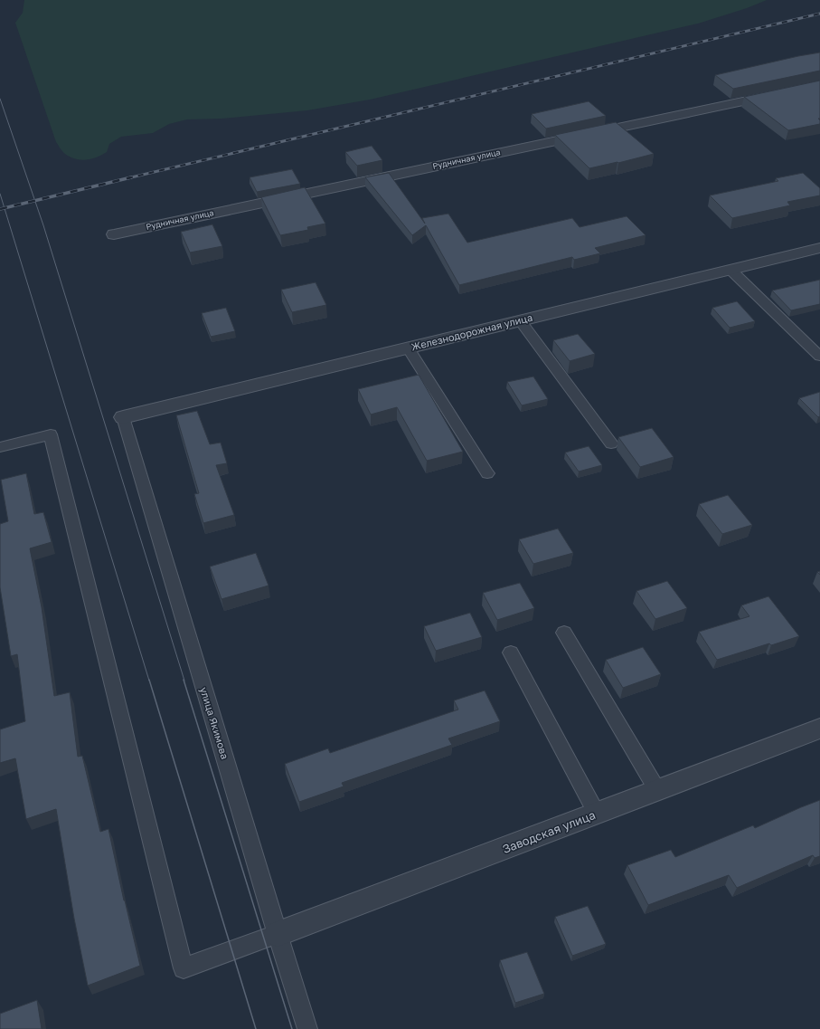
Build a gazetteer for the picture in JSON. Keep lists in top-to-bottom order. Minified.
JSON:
{"streets":{"street":["Рудничная улица","Железнодорожная улица","Заводская улица"],"lane":["улица Якимова"]},"crossings":[["Железнодорожная улица","улица Якимова"],["улица Якимова","Заводская улица"]]}
